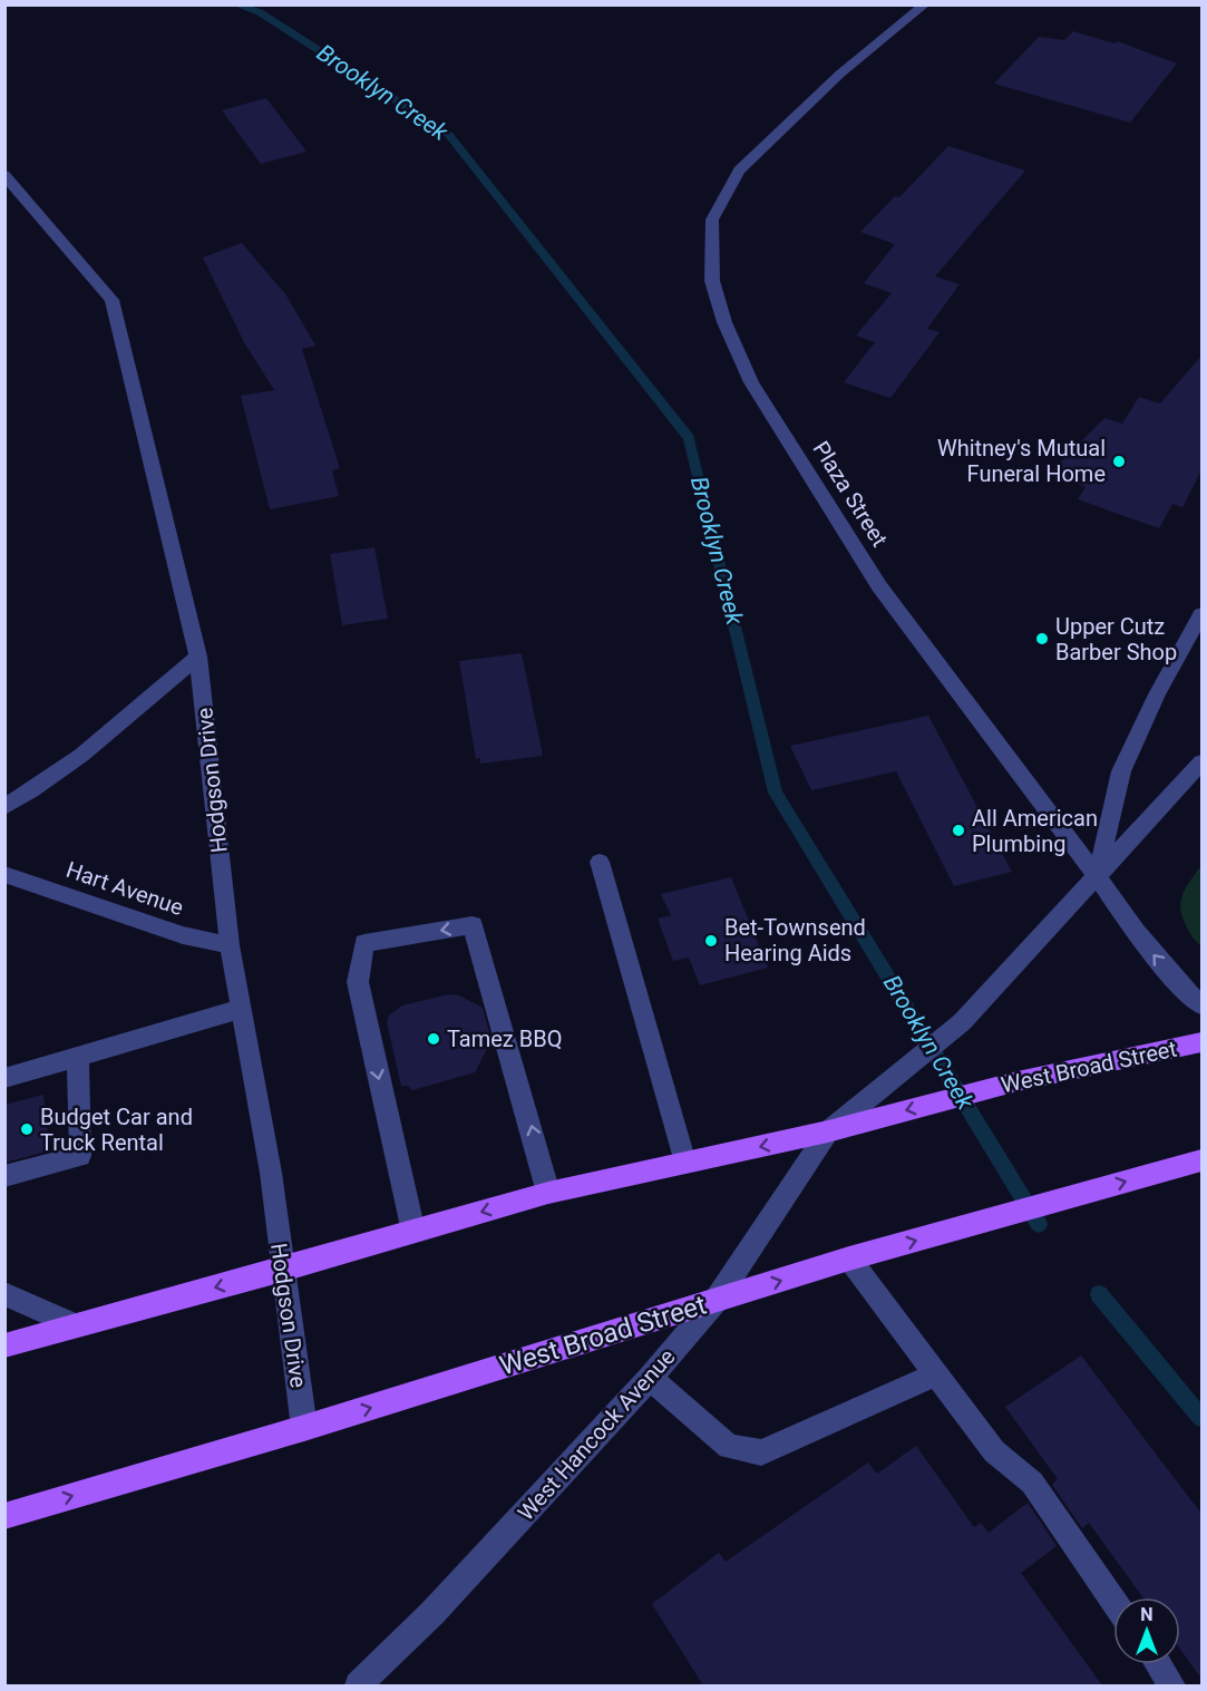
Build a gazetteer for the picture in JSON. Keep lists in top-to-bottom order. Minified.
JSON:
{"streets":{"main road":["West Broad Street"],"street":["Plaza Street","Hodgson Drive","Hart Avenue","West Hancock Avenue"]},"crossings":[["Plaza Street","West Hancock Avenue"],["Hodgson Drive","Hart Avenue"],["Hodgson Drive","West Broad Street"],["West Broad Street","West Hancock Avenue"]],"water":["Brooklyn Creek"],"places":["Whitney's Mutual Funeral Home","Upper Cutz Barber Shop","All American Plumbing","Bet-Townsend Hearing Aids","Tamez BBQ","Budget Car and Truck Rental"],"north":"top"}
